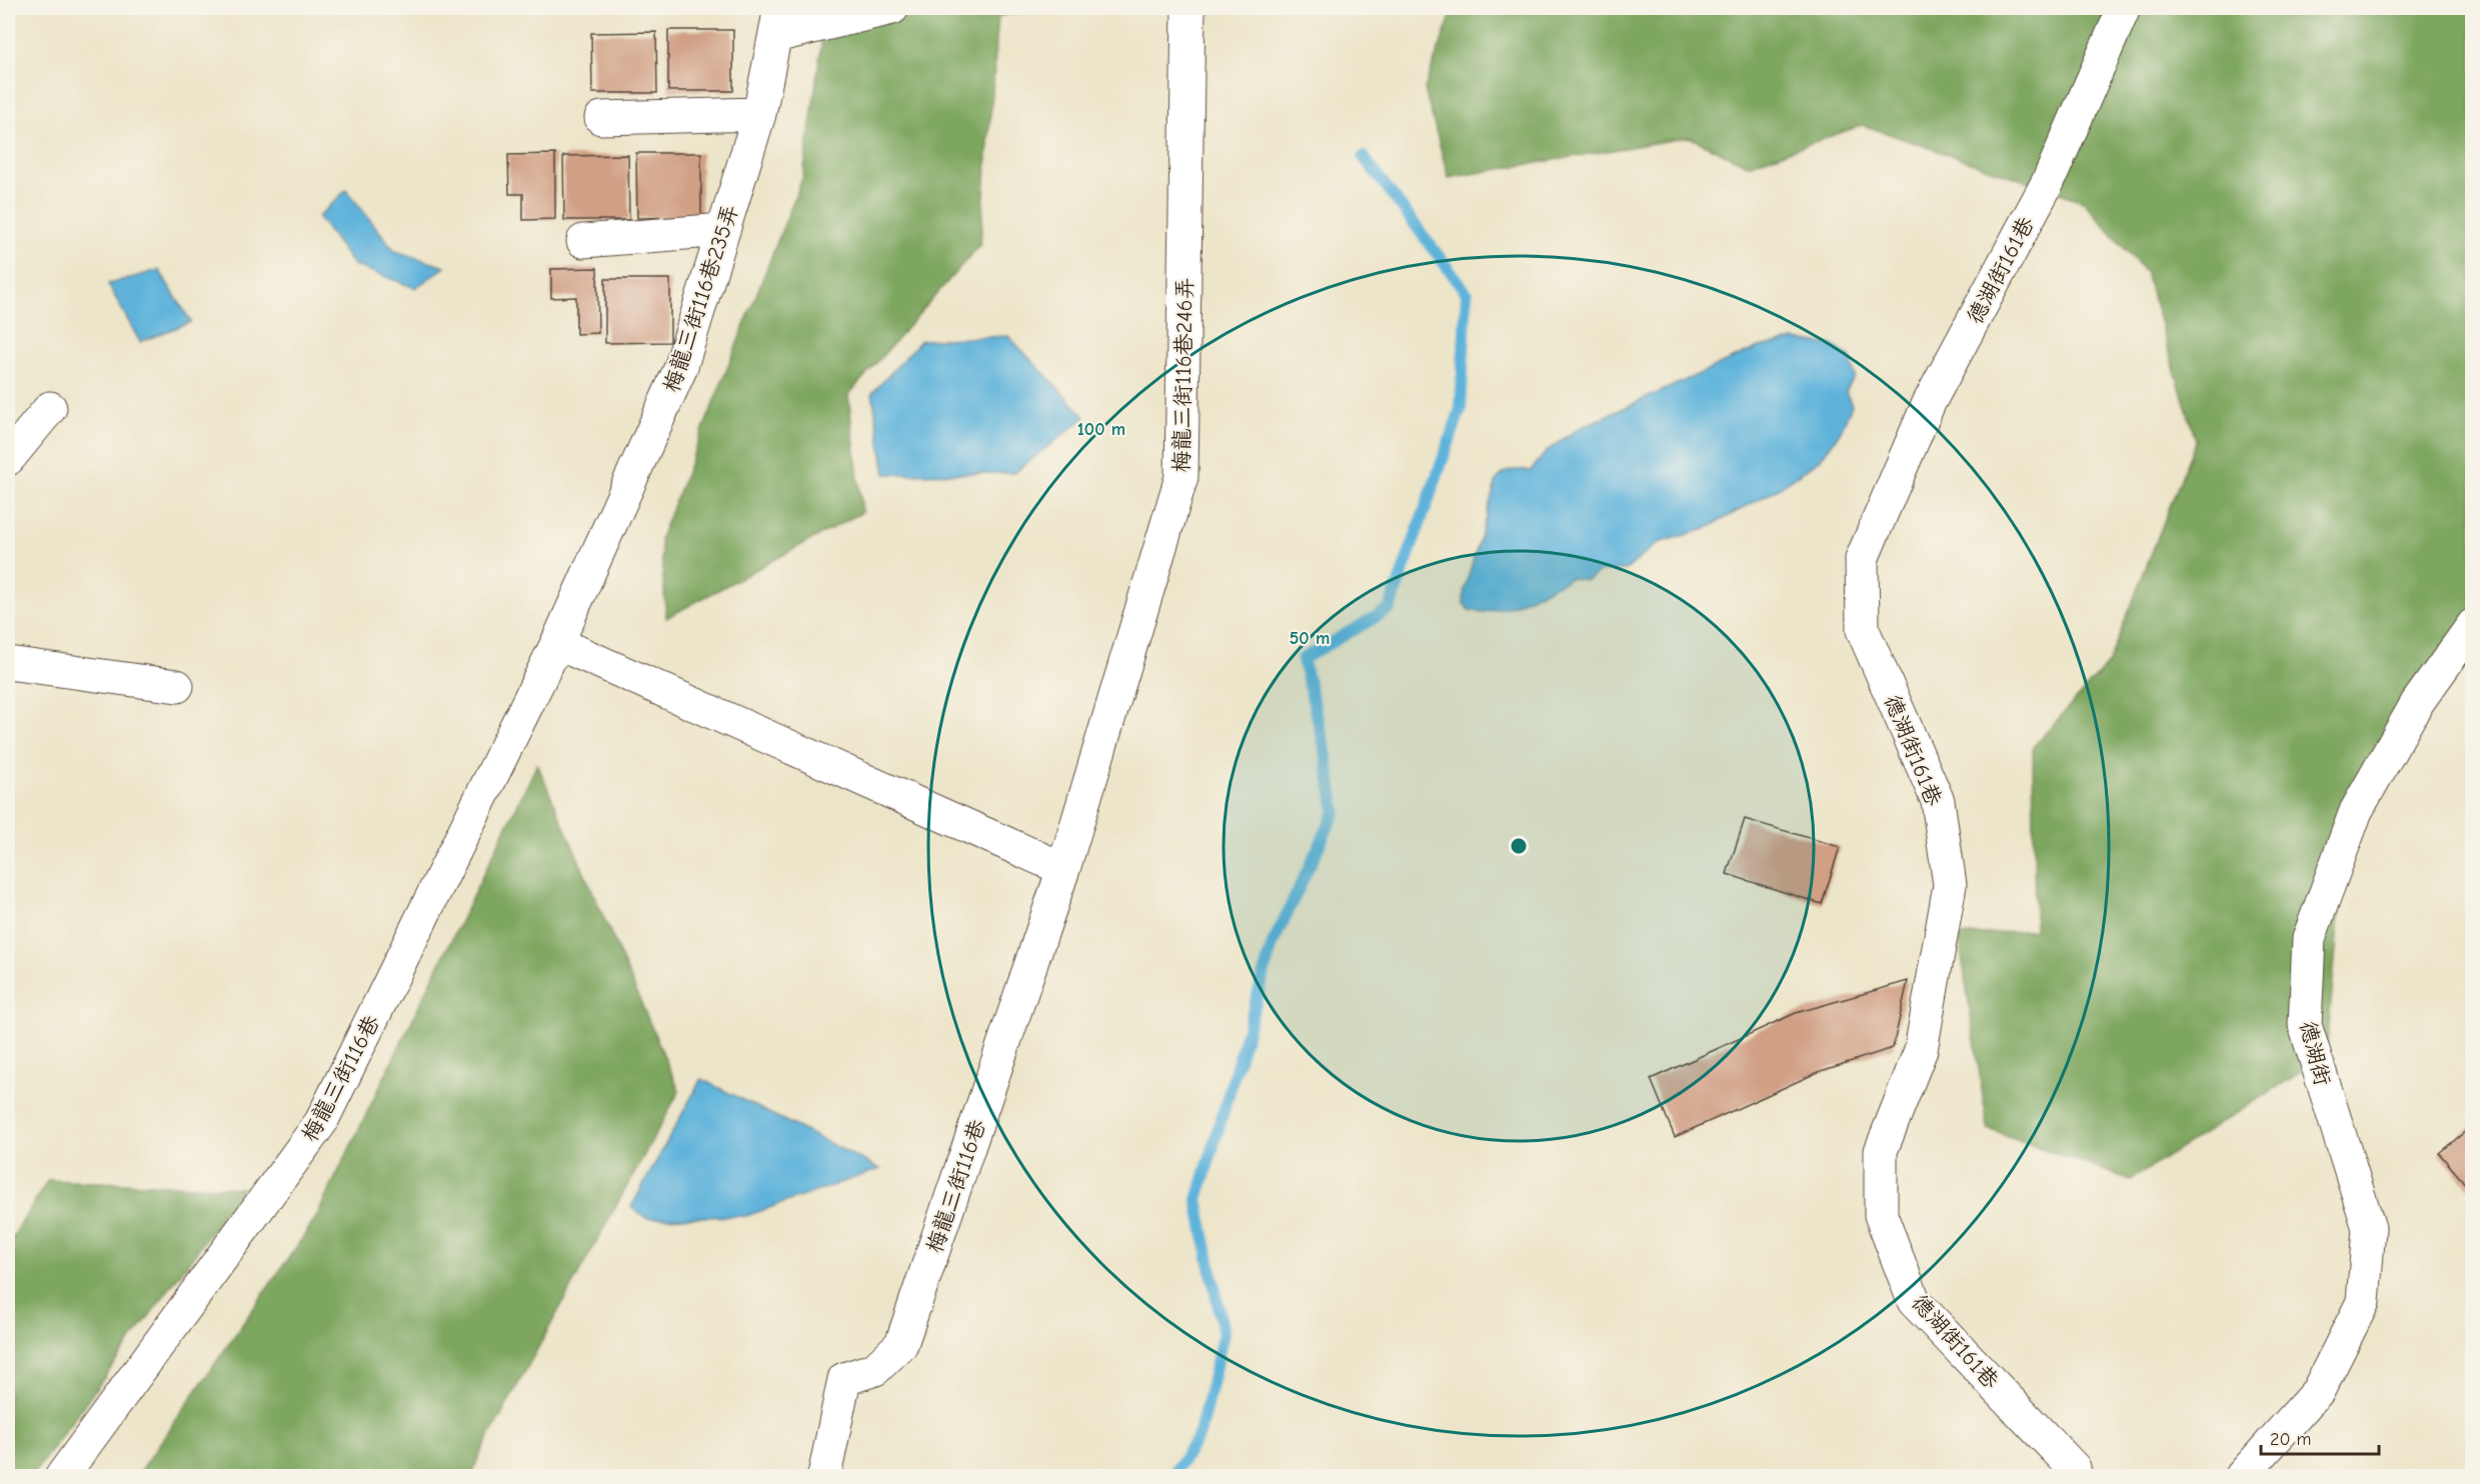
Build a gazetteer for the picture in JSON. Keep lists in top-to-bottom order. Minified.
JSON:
{"streets":{"street":["德湖街161巷","梅龍三街116巷235弄","梅龍三街116巷246弄","德湖街","梅龍三街116巷"]},"crossings":[["梅龍三街116巷235弄","梅龍三街116巷"],["梅龍三街116巷246弄","梅龍三街116巷"]],"scale_bar":"20 m","rings":["100 m","50 m"]}
